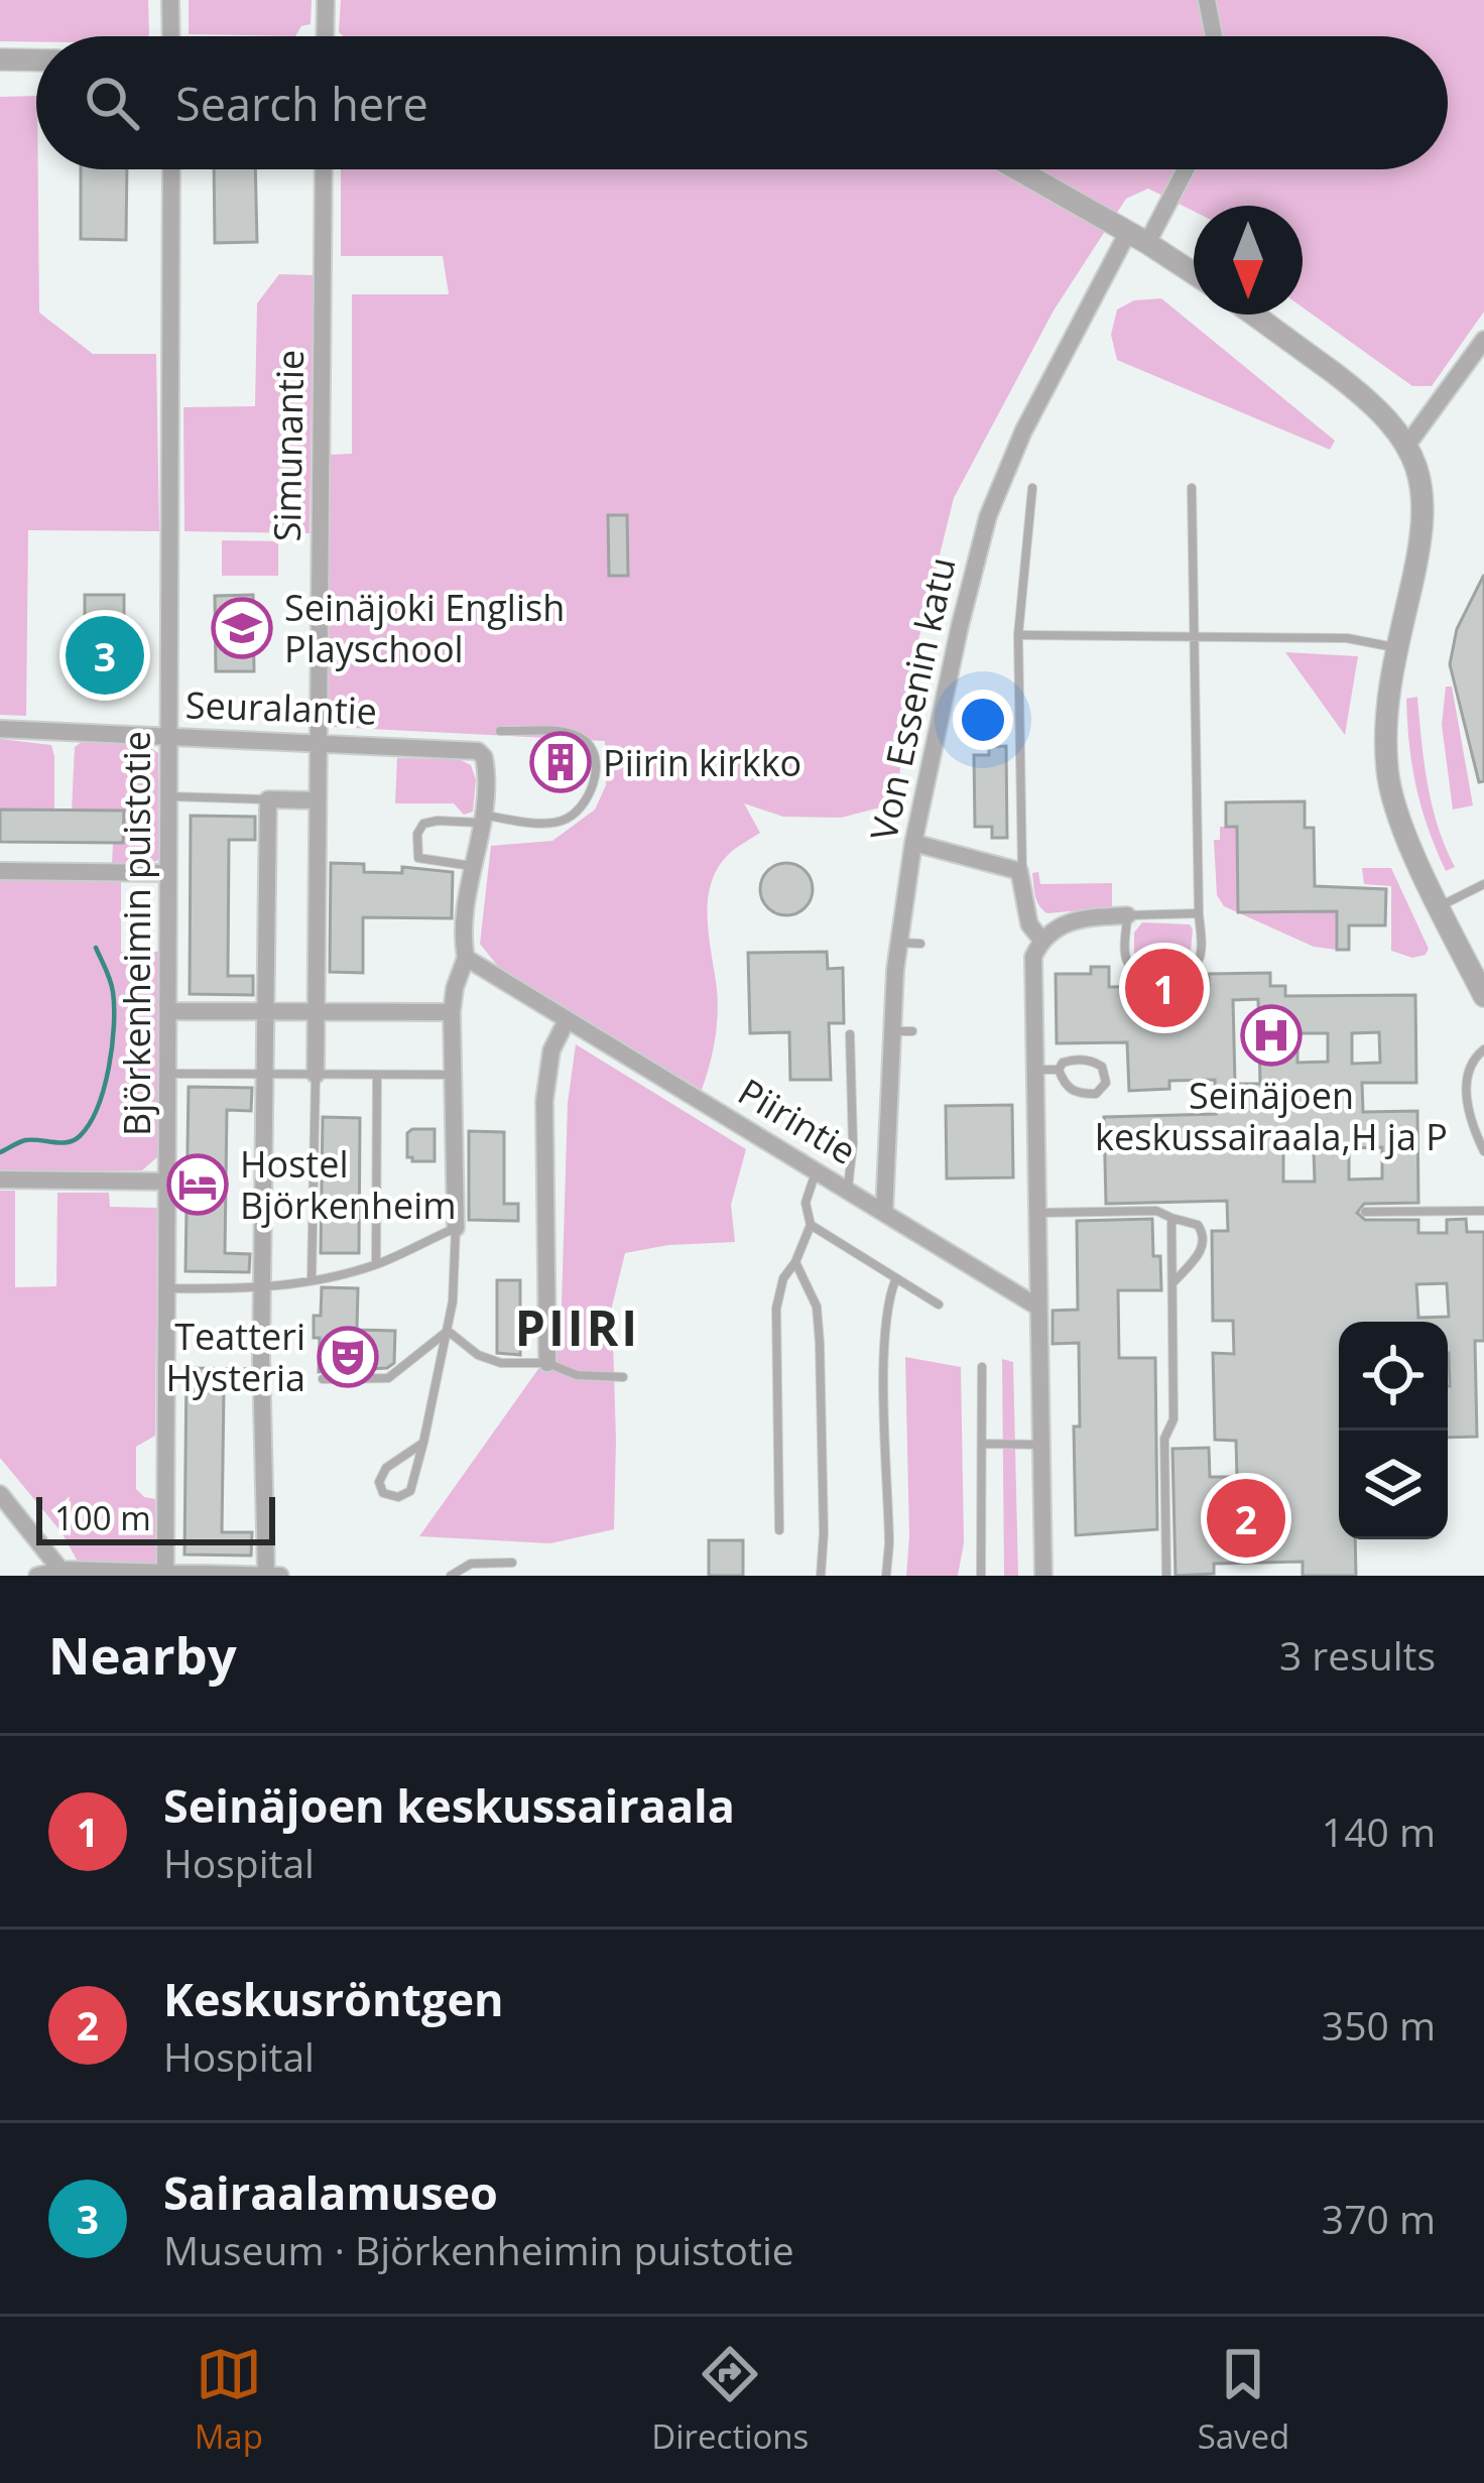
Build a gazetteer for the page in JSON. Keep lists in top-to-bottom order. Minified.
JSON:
{"streets":{"street":["Simunantie","Von Essenin katu","Seuralantie","Björkenheimin puistotie","Piirintie"]},"crossings":[["Simunantie","Seuralantie"],["Von Essenin katu","Piirintie"],["Seuralantie","Björkenheimin puistotie"]],"districts":["PIIRI"],"places":{"school or university":["Seinäjoki English Playschool"],"building":["Piirin kirkko"],"hospital":["Seinäjoen keskussairaala,H ja P"],"hotel":["Hostel Björkenheim"],"theatre":["Teatteri Hysteria"]},"scale_bar":"100 m","north":"bottom","page":{"search":"Search here","pins":["3","1","2"],"scale":"100 m","heading":["Nearby","3 results"],"list":[{"mark":"1","name":"Seinäjoen keskussairaala","note":"Hospital","value":"140 m"},{"mark":"2","name":"Keskusröntgen","note":"Hospital","value":"350 m"},{"mark":"3","name":"Sairaalamuseo","note":"Museum · Björkenheimin puistotie","value":"370 m"}],"nav":["Map","Directions","Saved"]}}
